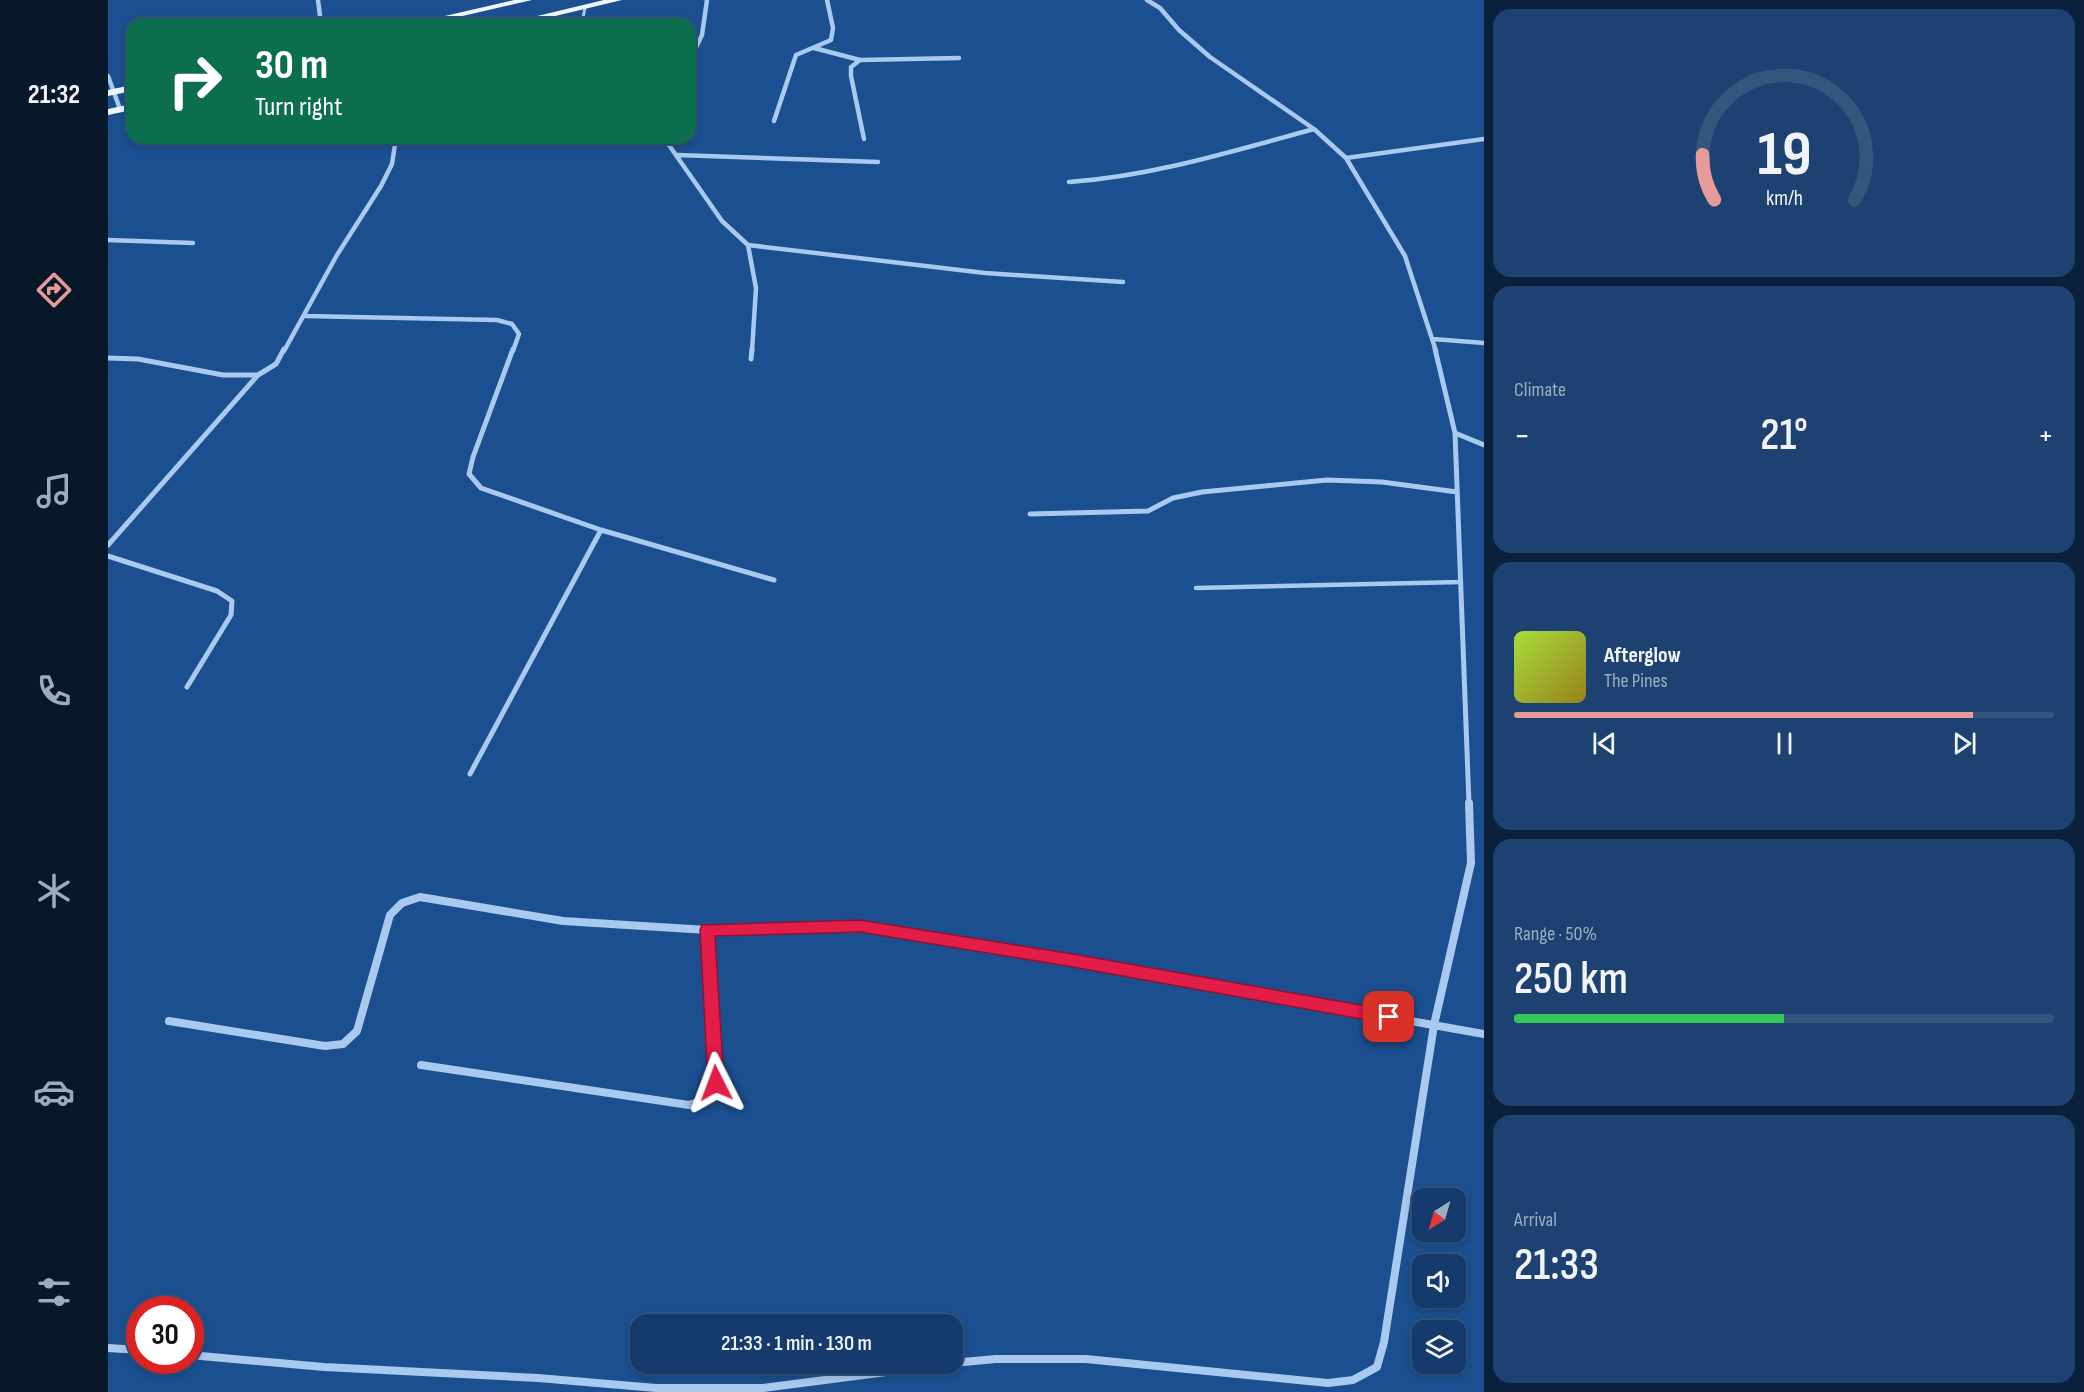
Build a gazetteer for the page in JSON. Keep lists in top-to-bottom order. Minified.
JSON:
{"north":"bottom left","page":{"tabs":"21:32","turn":["30 m","Turn right"],"tile":["Climate",["Range · 50%","250 km"],["Arrival","21:33"]],"heat":["−","21°","+"],"song":["Afterglow","The Pines"],"limit":"30","trip":"21:33 · 1 min · 130 m","gauge":["19","km/h"]}}
